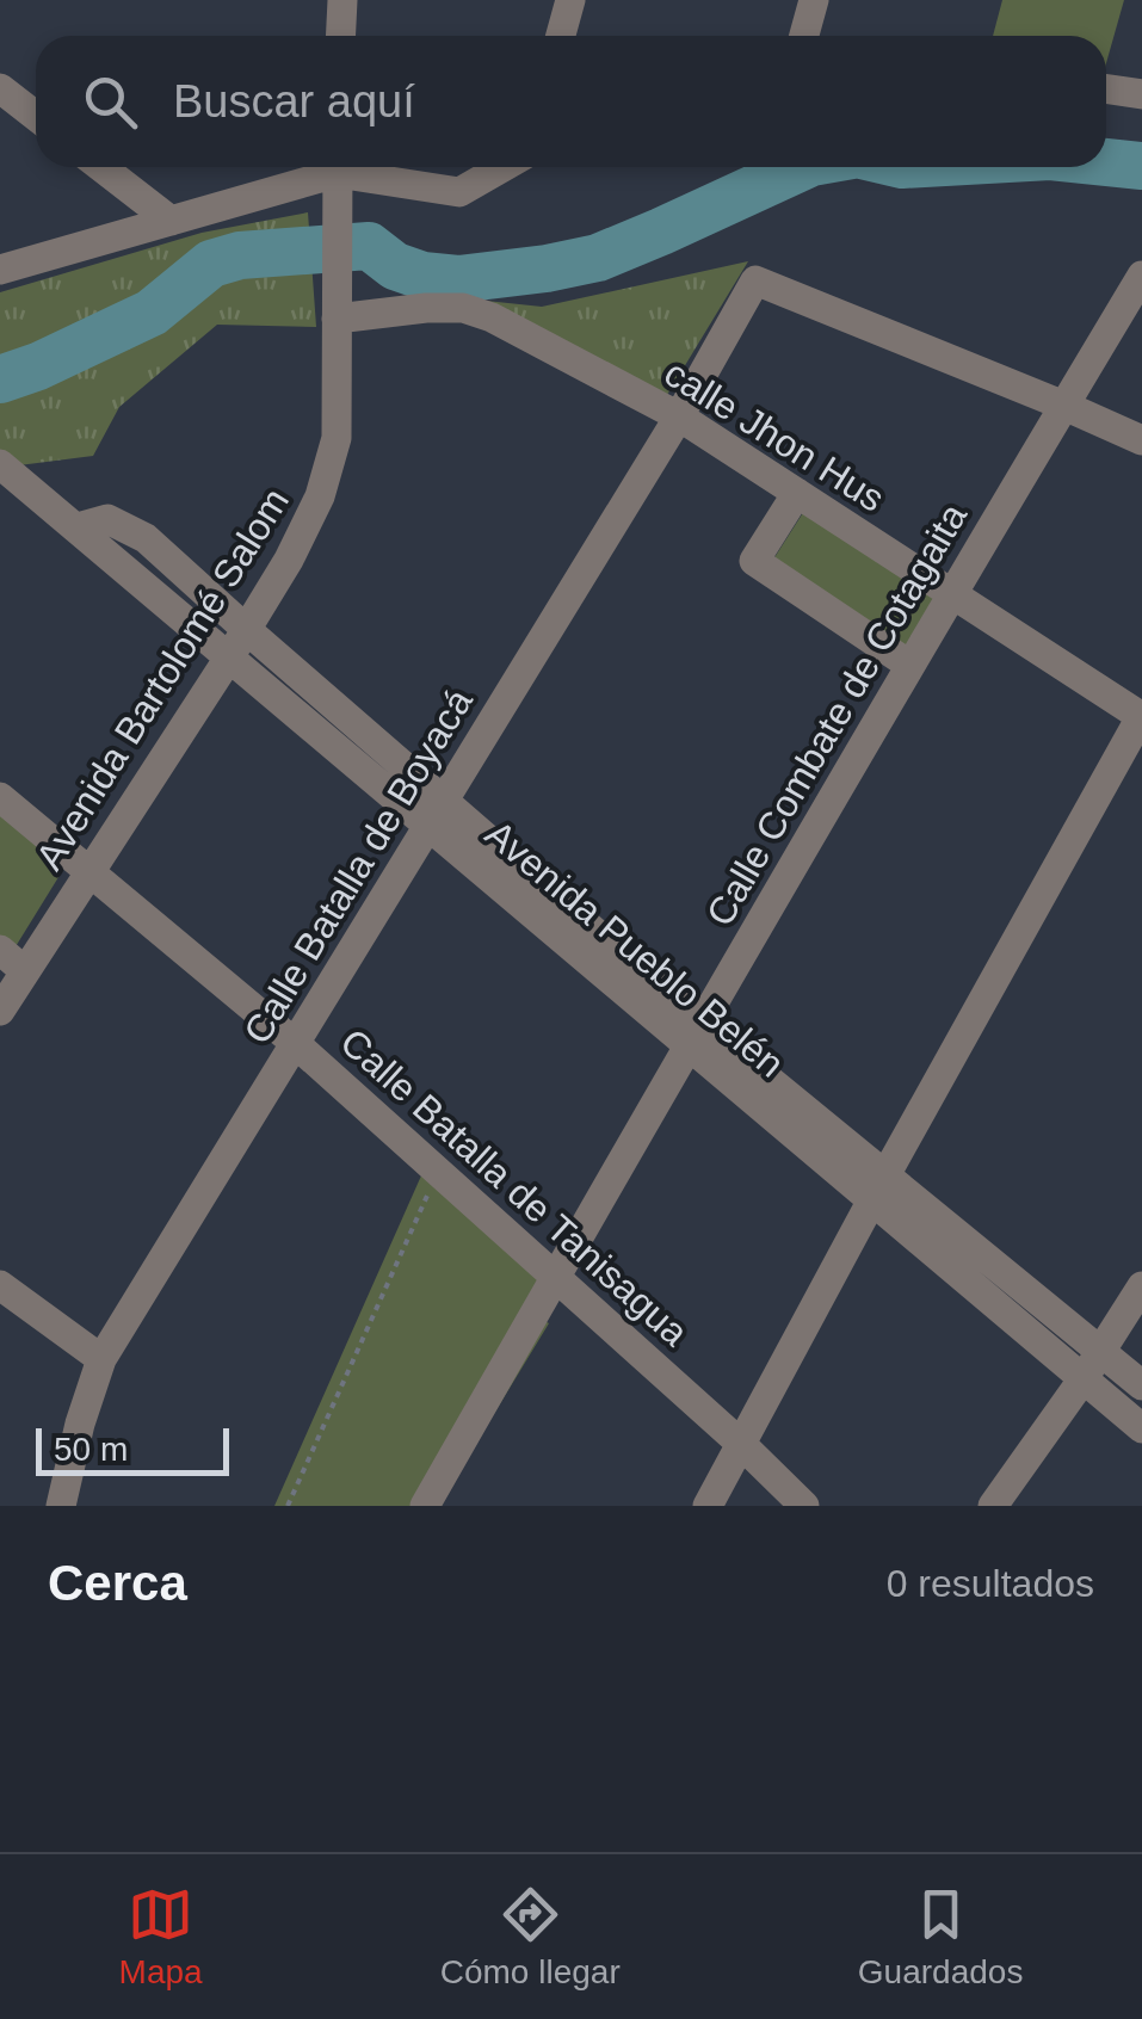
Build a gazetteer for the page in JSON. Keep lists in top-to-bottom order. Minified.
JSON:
{"streets":{"street":["calle Jhon Hus","Avenida Bartolomé Salom","Calle Combate de Cotagaita","Calle Batalla de Boyacá","Avenida Pueblo Belén","Calle Batalla de Tanisagua"]},"crossings":[["calle Jhon Hus","Avenida Bartolomé Salom"],["calle Jhon Hus","Calle Combate de Cotagaita"],["calle Jhon Hus","Calle Batalla de Boyacá"],["Avenida Bartolomé Salom","Avenida Pueblo Belén"],["Avenida Bartolomé Salom","Calle Batalla de Tanisagua"],["Calle Combate de Cotagaita","Calle Batalla de Boyacá"],["Calle Combate de Cotagaita","Avenida Pueblo Belén"],["Calle Combate de Cotagaita","Calle Batalla de Tanisagua"],["Calle Batalla de Boyacá","Avenida Pueblo Belén"],["Calle Batalla de Boyacá","Calle Batalla de Tanisagua"]],"scale_bar":"50 m","page":{"search":"Buscar aquí","scale":"50 m","heading":["Cerca","0 resultados"],"nav":["Mapa","Cómo llegar","Guardados"]}}
